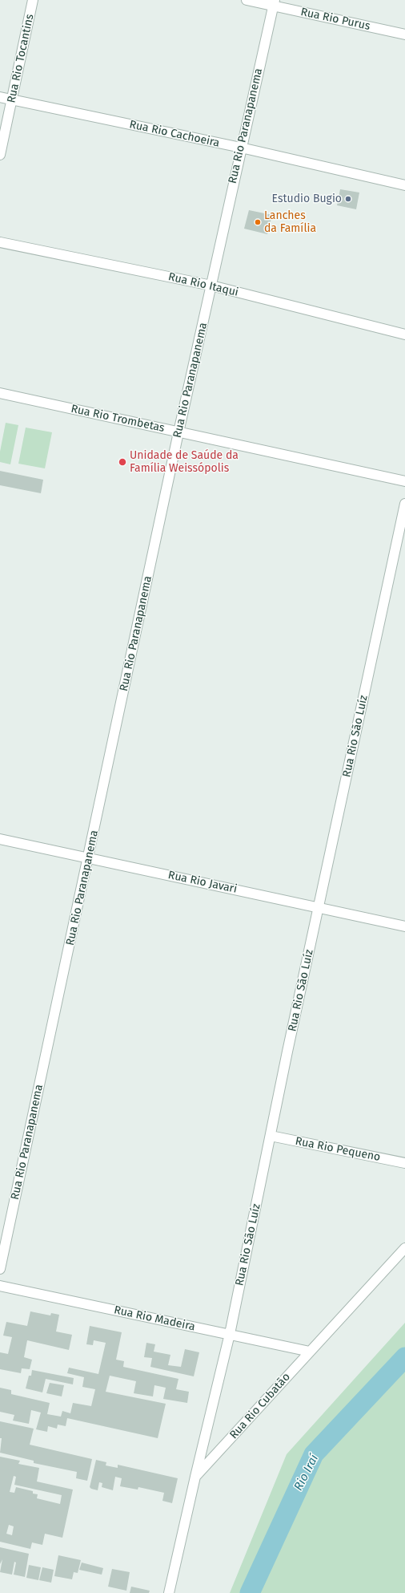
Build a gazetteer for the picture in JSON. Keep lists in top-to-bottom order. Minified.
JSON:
{"streets":{"street":["Rua Rio Purus","Rua Rio Tocantins","Rua Rio Paranapanema","Rua Rio Cachoeira","Rua Rio Itaqui","Rua Rio Trombetas","Rua Rio São Luíz","Rua Rio Javari","Rua Rio Pequeno","Rua Rio Madeira","Rua Rio Cubatão"]},"crossings":[["Rua Rio Purus","Rua Rio Paranapanema"],["Rua Rio Tocantins","Rua Rio Cachoeira"],["Rua Rio Paranapanema","Rua Rio Cachoeira"],["Rua Rio Paranapanema","Rua Rio Itaqui"],["Rua Rio Paranapanema","Rua Rio Trombetas"],["Rua Rio Paranapanema","Rua Rio Javari"],["Rua Rio São Luíz","Rua Rio Javari"],["Rua Rio São Luíz","Rua Rio Pequeno"],["Rua Rio São Luíz","Rua Rio Madeira"],["Rua Rio São Luíz","Rua Rio Cubatão"],["Rua Rio Madeira","Rua Rio Cubatão"]],"water":["Rio Iraí"],"places":["Estudio Bugio","Lanches da Família","Unidade de Saúde da Família Weissópolis"]}
